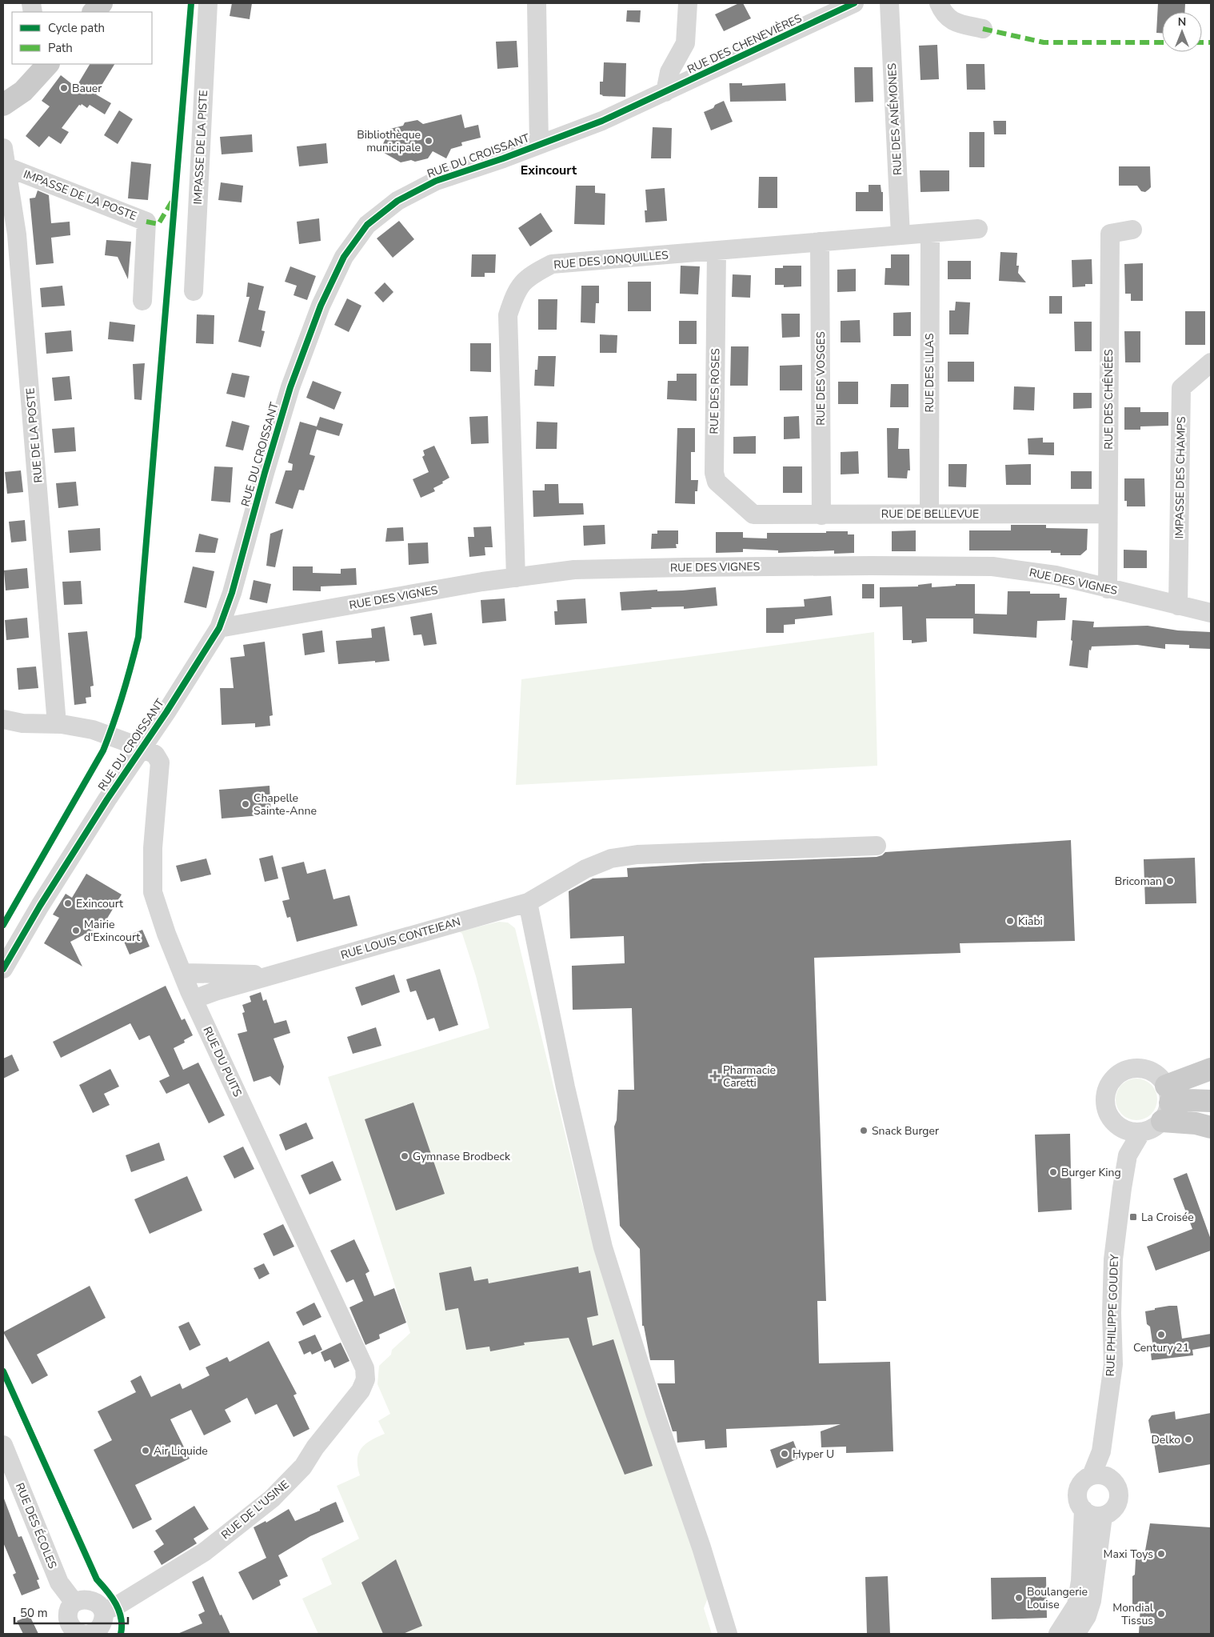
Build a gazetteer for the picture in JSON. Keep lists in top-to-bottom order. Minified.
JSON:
{"streets":{"street":["RUE DES CHENEVIÈRES","RUE DES ANÉMONES","IMPASSE DE LA PISTE","RUE DU CROISSANT","IMPASSE DE LA POSTE","RUE DES JONQUILLES","RUE DES LILAS","RUE DES VOSGES","RUE DES ROSES","RUE DES CHÊNÉES","RUE DE LA POSTE","IMPASSE DES CHAMPS","RUE DE BELLEVUE","RUE DES VIGNES","RUE LOUIS CONTEJEAN","RUE DU PUITS","RUE PHILIPPE GOUDEY","RUE DE L'USINE","RUE DES ÉCOLES"]},"crossings":[["RUE DES CHENEVIÈRES","RUE DU CROISSANT"],["RUE DES ANÉMONES","RUE DES JONQUILLES"],["RUE DU CROISSANT","RUE DES VIGNES"],["RUE DU CROISSANT","RUE DU PUITS"],["IMPASSE DE LA POSTE","RUE DE LA POSTE"],["RUE DES JONQUILLES","RUE DES LILAS"],["RUE DES JONQUILLES","RUE DES VOSGES"],["RUE DES JONQUILLES","RUE DES ROSES"],["RUE DES JONQUILLES","RUE DES VIGNES"],["RUE DES LILAS","RUE DE BELLEVUE"],["RUE DES VOSGES","RUE DE BELLEVUE"],["RUE DES ROSES","RUE DE BELLEVUE"],["RUE DES CHÊNÉES","RUE DE BELLEVUE"],["RUE DES CHÊNÉES","RUE DES VIGNES"],["RUE DE LA POSTE","RUE DU PUITS"],["IMPASSE DES CHAMPS","RUE DES VIGNES"],["RUE LOUIS CONTEJEAN","RUE DU PUITS"],["RUE DU PUITS","RUE DE L'USINE"]],"districts":["Exincourt"],"places":{"other":["Bauer","Bibliothèque municipale","Chapelle Sainte-Anne","Bricoman","Exincourt","Kiabi","Mairie d'Exincourt","Snack Burger","Gymnase Brodbeck","Burger King","Century 21","Delko","Air Liquide","Hyper U","Maxi Toys","Boulangerie Louise","Mondial Tissus"],"health":["Pharmacie Caretti"],"transit":["La Croisée"]},"legend":["Cycle path","Path"],"scale_bar":"50 m","north":"top"}
